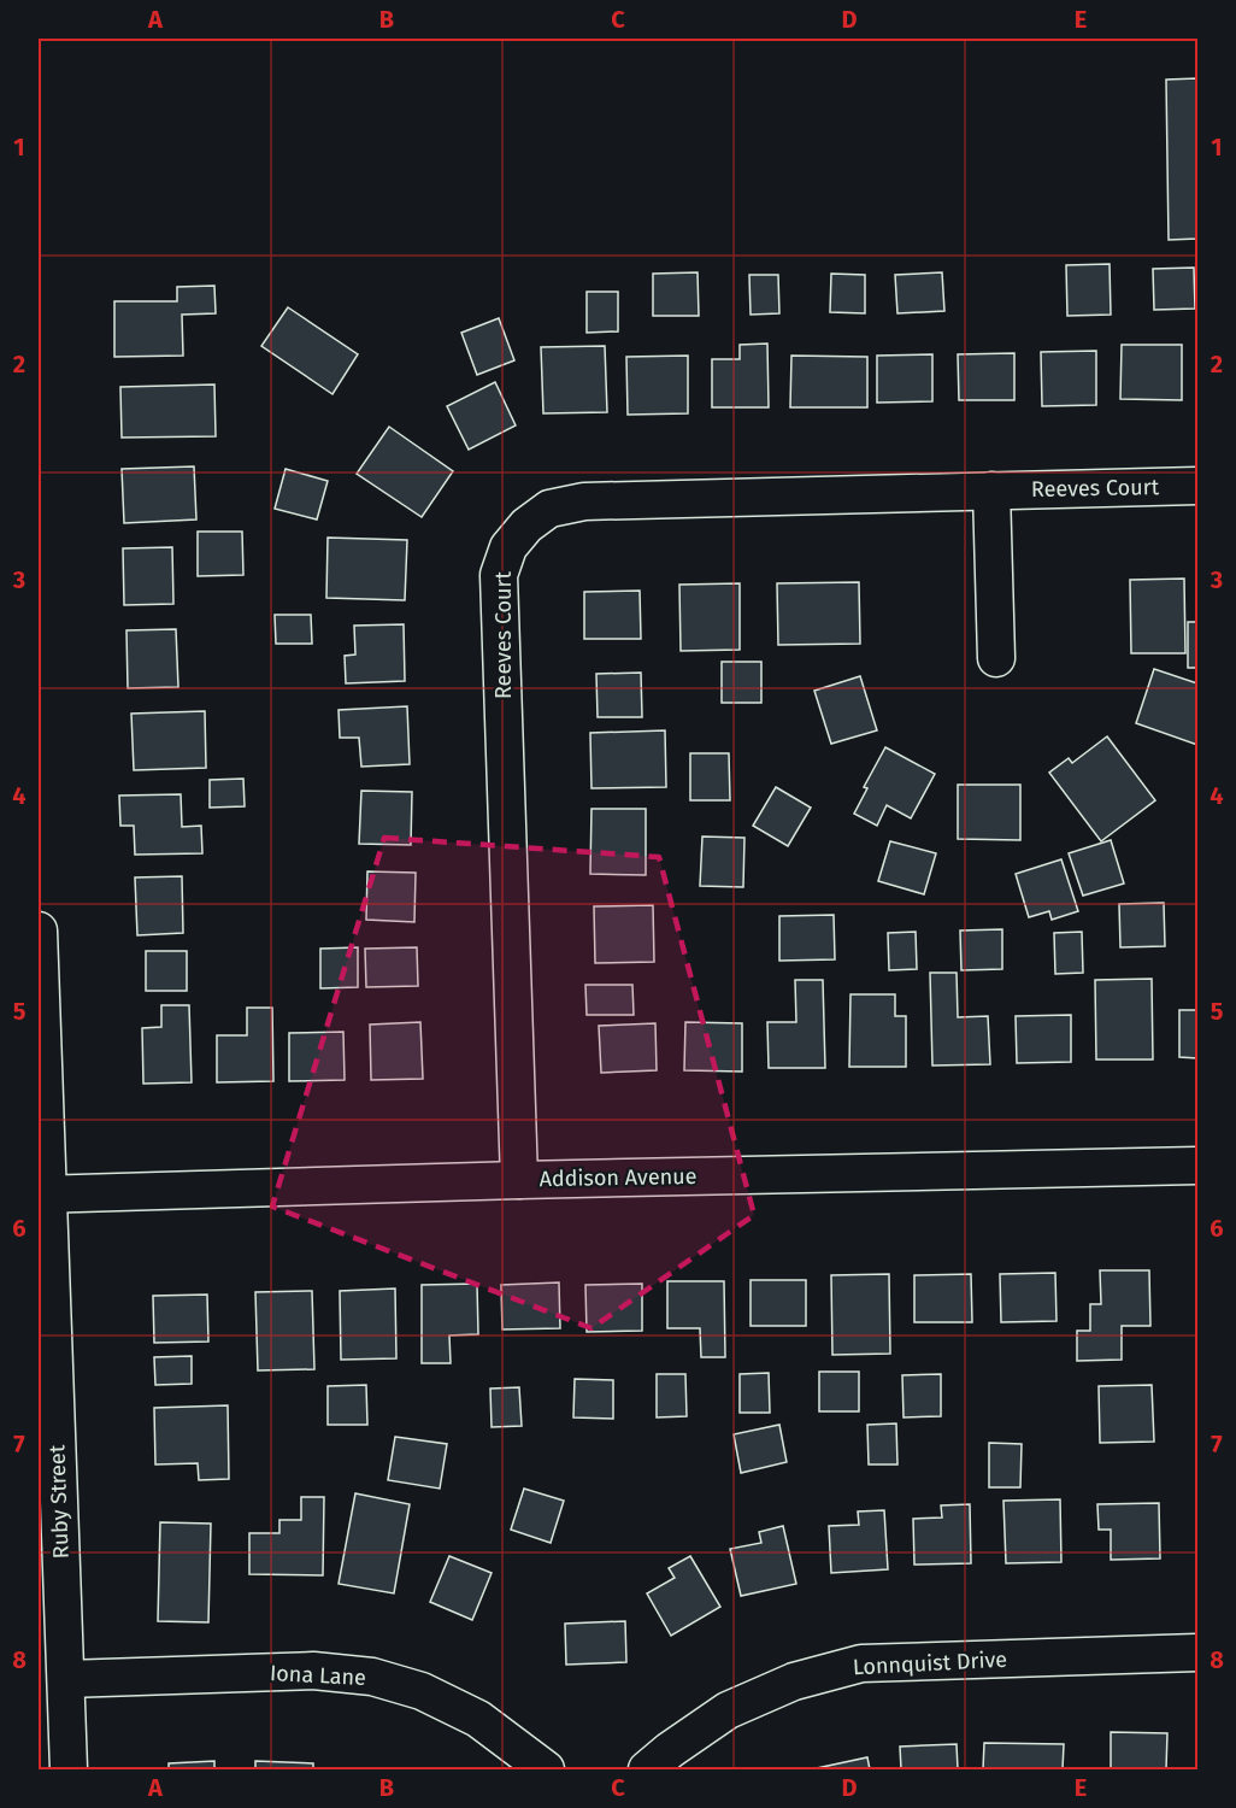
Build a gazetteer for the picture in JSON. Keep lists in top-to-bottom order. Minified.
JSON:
{"streets":{"street":["Reeves Court","Addison Avenue","Ruby Street","Lonnquist Drive","Iona Lane"]},"crossings":[["Reeves Court","Addison Avenue"],["Addison Avenue","Ruby Street"],["Ruby Street","Iona Lane"]],"grid":{"columns":["A","B","C","D","E"],"rows":["1","2","3","4","5","6","7","8"]}}
